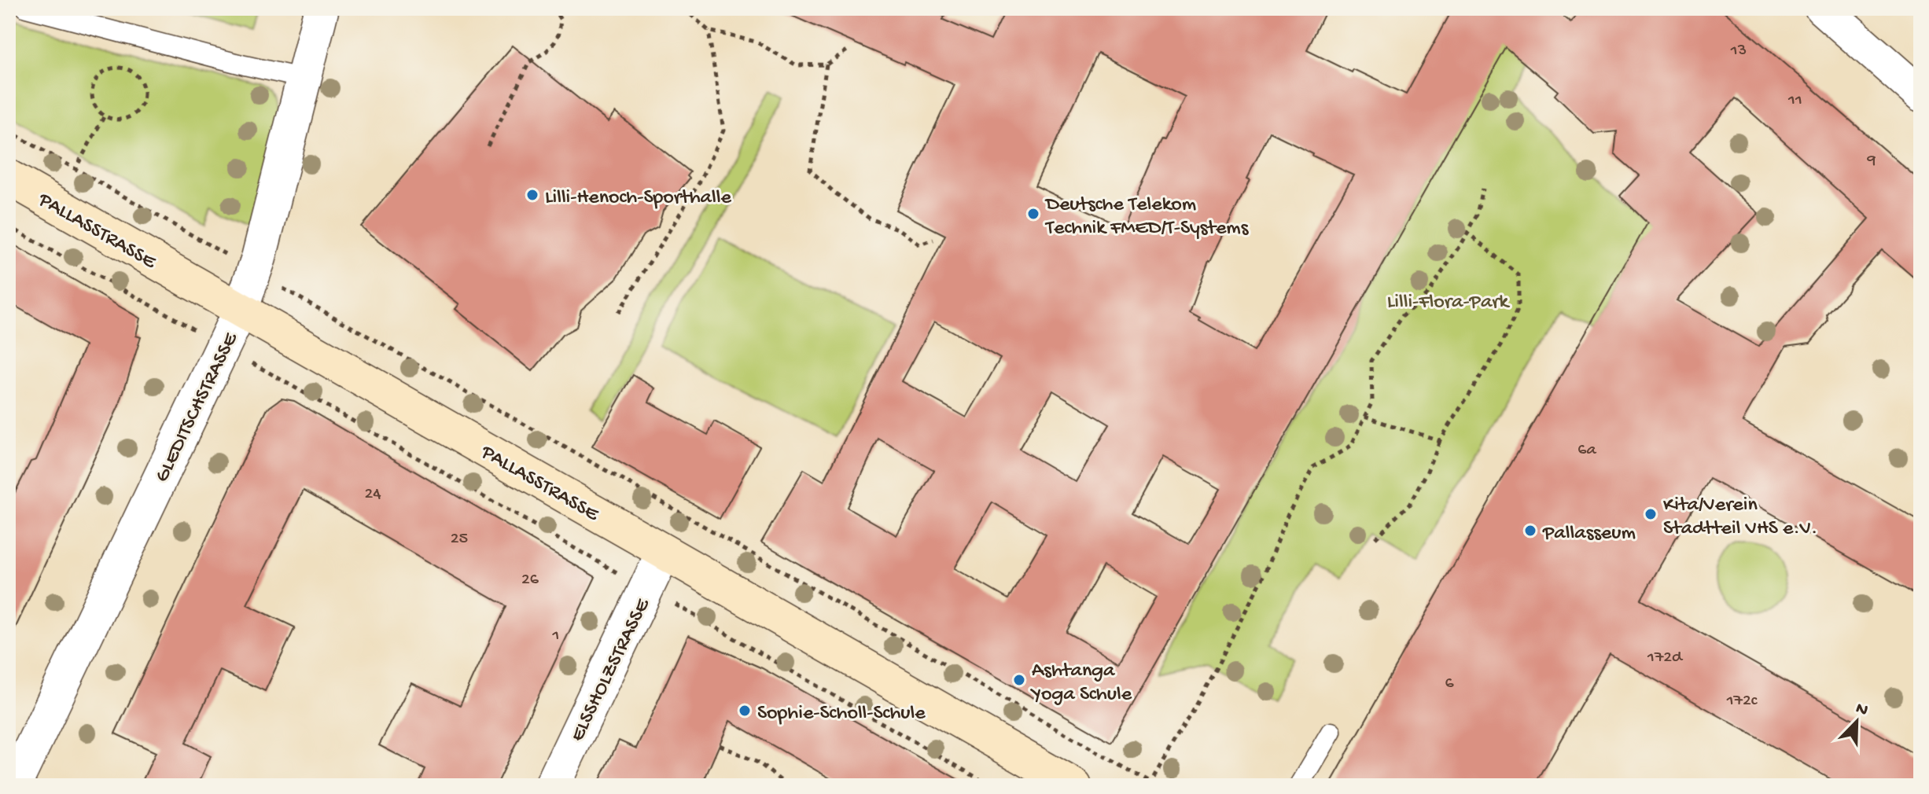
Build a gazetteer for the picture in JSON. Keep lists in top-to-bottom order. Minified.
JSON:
{"streets":{"main road":["PALLASSTRASSE"],"street":["GLEDITSCHSTRASSE","ELSSHOLZSTRASSE"]},"crossings":[["PALLASSTRASSE","GLEDITSCHSTRASSE"],["PALLASSTRASSE","ELSSHOLZSTRASSE"]],"parks":["Lilli-Flora-Park"],"places":["Lilli-Henoch-Sporthalle","Deutsche Telekom Technik FMED/T-Systems","Kita/Verein Stadtteil VHS e.V.","Pallasseum","Ashtanga Yoga Schule","Sophie-Scholl-Schule"],"house_numbers":["13","11","9","6a","24","25","26","1","172d","6","172c"],"north":"top right"}
